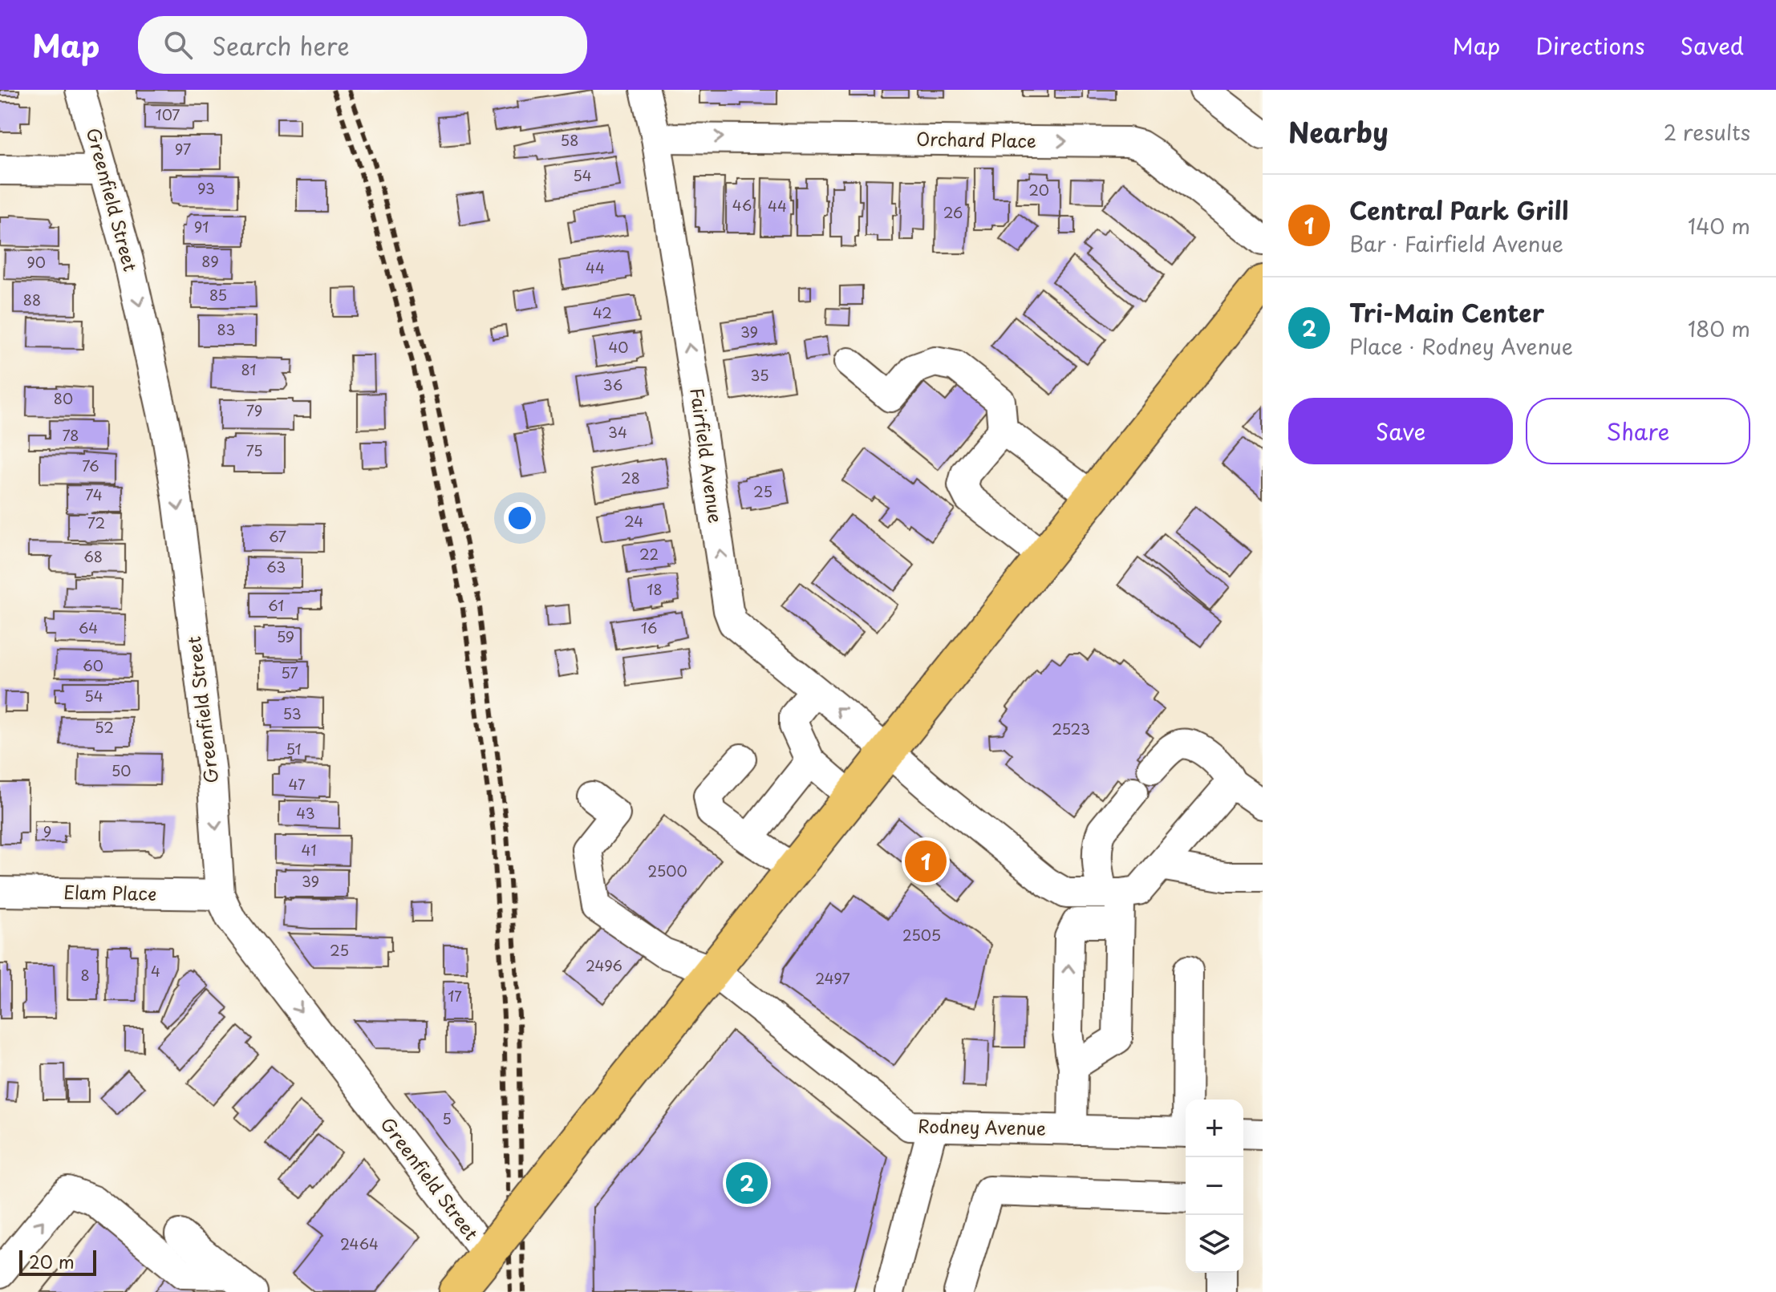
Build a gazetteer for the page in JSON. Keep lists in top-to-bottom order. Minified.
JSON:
{"streets":{"street":["Orchard Place","Greenfield Street","Fairfield Avenue","Elam Place","Rodney Avenue"]},"crossings":[["Orchard Place","Fairfield Avenue"],["Greenfield Street","Elam Place"]],"one_way":["Orchard Place","Greenfield Street","Fairfield Avenue"],"house_numbers":["107","58","97","54","93","20","46","44","26","91","89","90","44","85","88","42","83","39","40","81","35","36","80","79","34","78","75","76","28","25","74","24","72","67","22","68","63","18","61","64","16","59","60","57","54","53","52","2523","51","50","47","43","9","41","2500","39","2505","25","2496","4","8","2497","17","5","2464"],"scale_bar":"20 m","page":{"header":"Map","search":"Search here","nav":["Map","Directions","Saved"],"heading":["Nearby","2 results"],"list":[{"mark":"1","name":"Central Park Grill","note":"Bar · Fairfield Avenue","value":"140 m"},{"mark":"2","name":"Tri-Main Center","note":"Place · Rodney Avenue","value":"180 m"}],"buttons":["Save","Share"],"pins":["1","2"],"map_buttons":["+","−"],"scale":"20 m"}}
